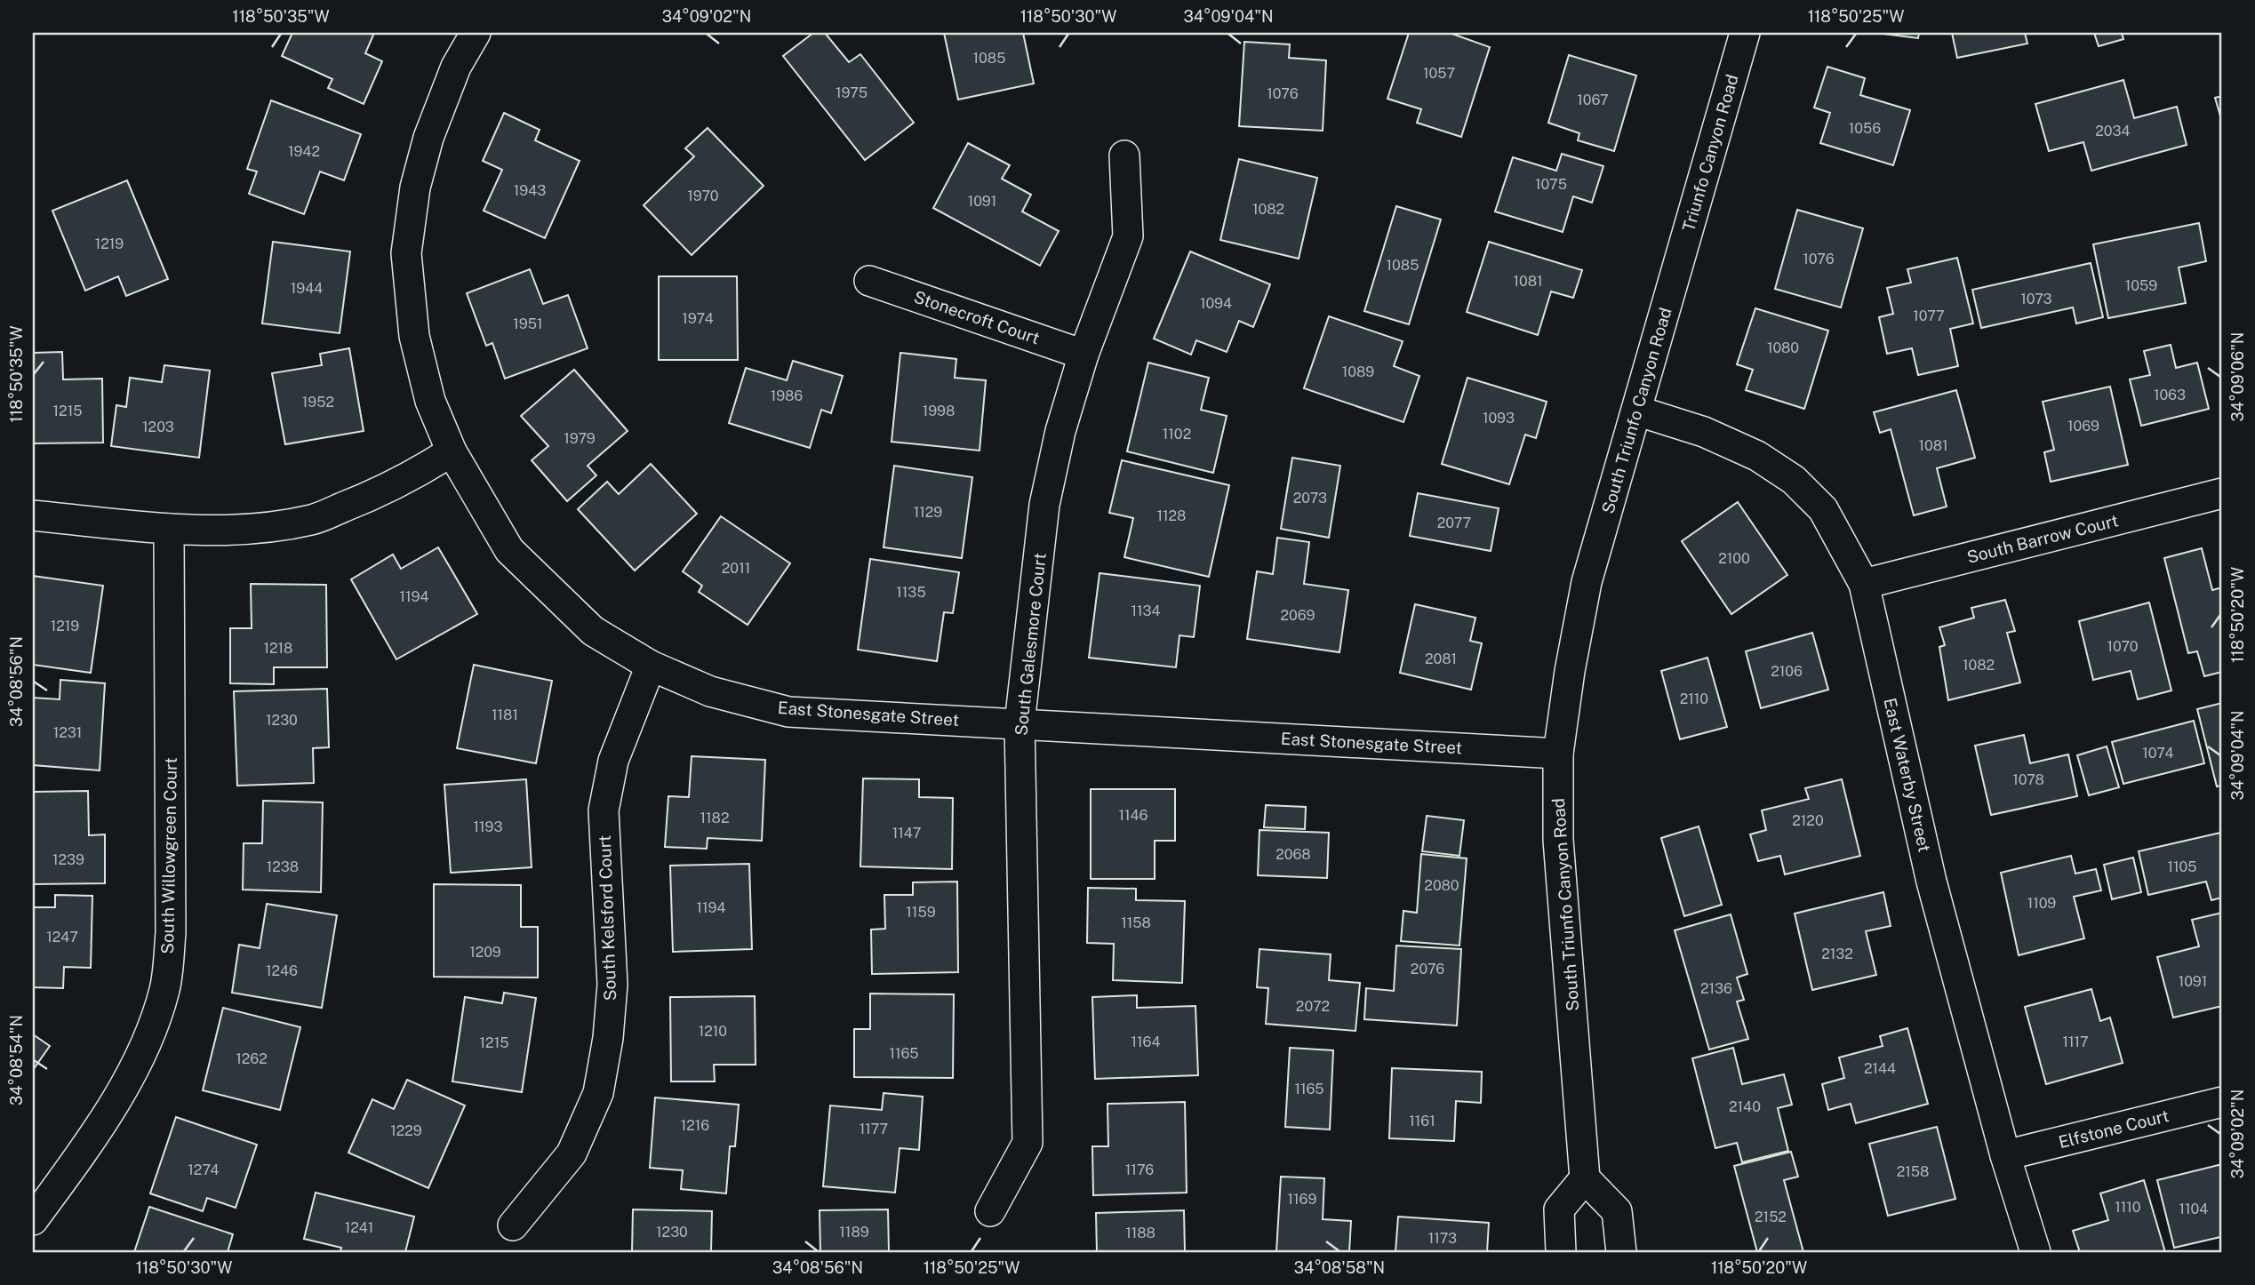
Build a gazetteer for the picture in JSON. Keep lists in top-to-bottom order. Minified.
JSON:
{"streets":{"street":["Triunfo Canyon Road","Stonecroft Court","South Triunfo Canyon Road","South Barrow Court","South Galesmore Court","East Stonesgate Street","East Waterby Street","South Willowgreen Court","South Kelsford Court","Elfstone Court"]},"crossings":[["Triunfo Canyon Road","South Triunfo Canyon Road"],["Stonecroft Court","South Galesmore Court"],["South Triunfo Canyon Road","East Stonesgate Street"],["South Triunfo Canyon Road","East Waterby Street"],["South Barrow Court","East Waterby Street"],["South Galesmore Court","East Stonesgate Street"],["East Stonesgate Street","South Kelsford Court"],["East Waterby Street","Elfstone Court"]],"house_numbers":["1085","1057","1975","1076","1067","1056","2034","1942","1075","1943","1970","1091","1082","1219","1076","1085","1081","1059","1944","1073","1094","1077","1974","1951","1080","1089","1063","1986","1952","1215","1998","1093","1069","1203","1102","1979","1081","2073","1129","1128","2077","2100","2011","1135","1194","1134","2069","1219","1070","1218","2081","1082","2106","2110","1181","1230","1231","1074","1078","1146","1182","2120","1193","1147","2068","1239","1238","1105","2080","1109","1194","1159","1158","1247","1209","2132","2076","1246","1091","2136","2072","1210","1164","1117","1215","1165","1262","2144","1165","2140","1161","1216","1177","1229","1274","1176","2158","1169","1110","1104","2152","1241","1230","1189","1188","1173"],"coordinates":["118°50'35\"W","34°09'02\"N","118°50'30\"W","34°09'04\"N","118°50'25\"W","34°09'06\"N","118°50'20\"W","34°08'56\"N","34°08'54\"N","34°08'58\"N"]}
